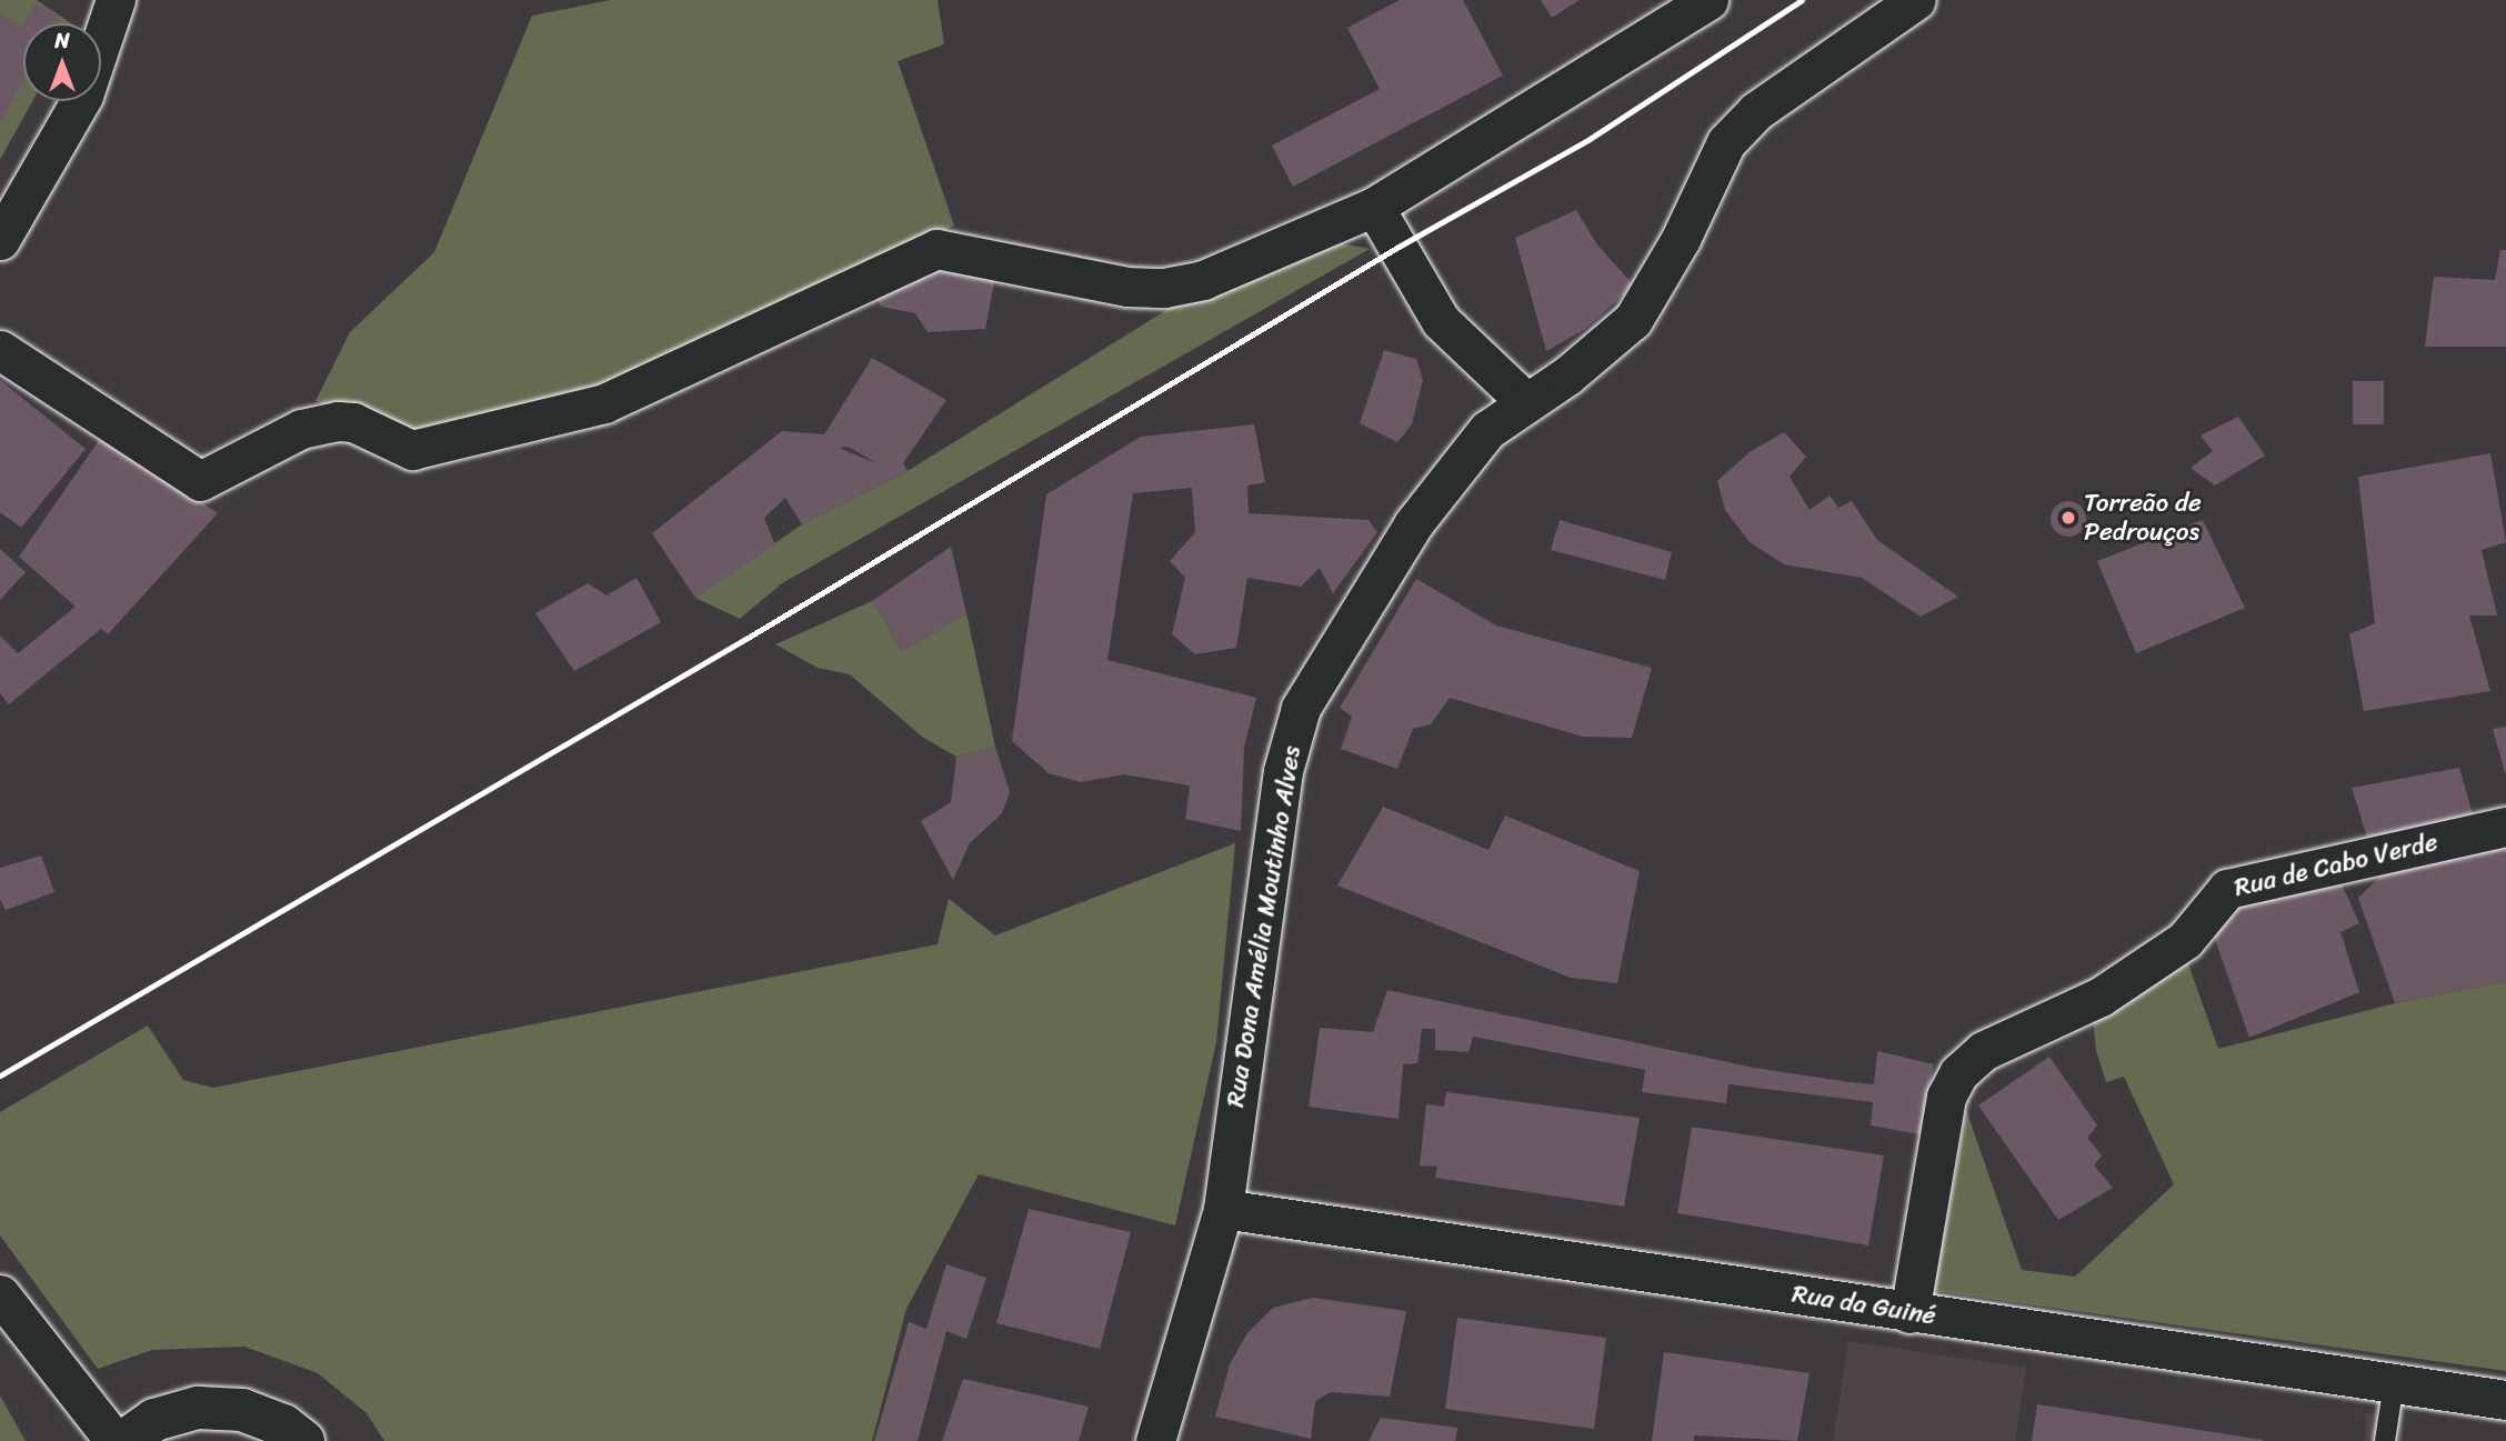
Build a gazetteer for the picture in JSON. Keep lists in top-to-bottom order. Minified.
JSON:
{"streets":{"street":["Rua de Cabo Verde","Rua Dona Amélia Moutinho Alves","Rua da Guiné"]},"crossings":[["Rua de Cabo Verde","Rua da Guiné"],["Rua Dona Amélia Moutinho Alves","Rua da Guiné"]],"places":["Torreão de Pedrouços"],"north":"top"}
